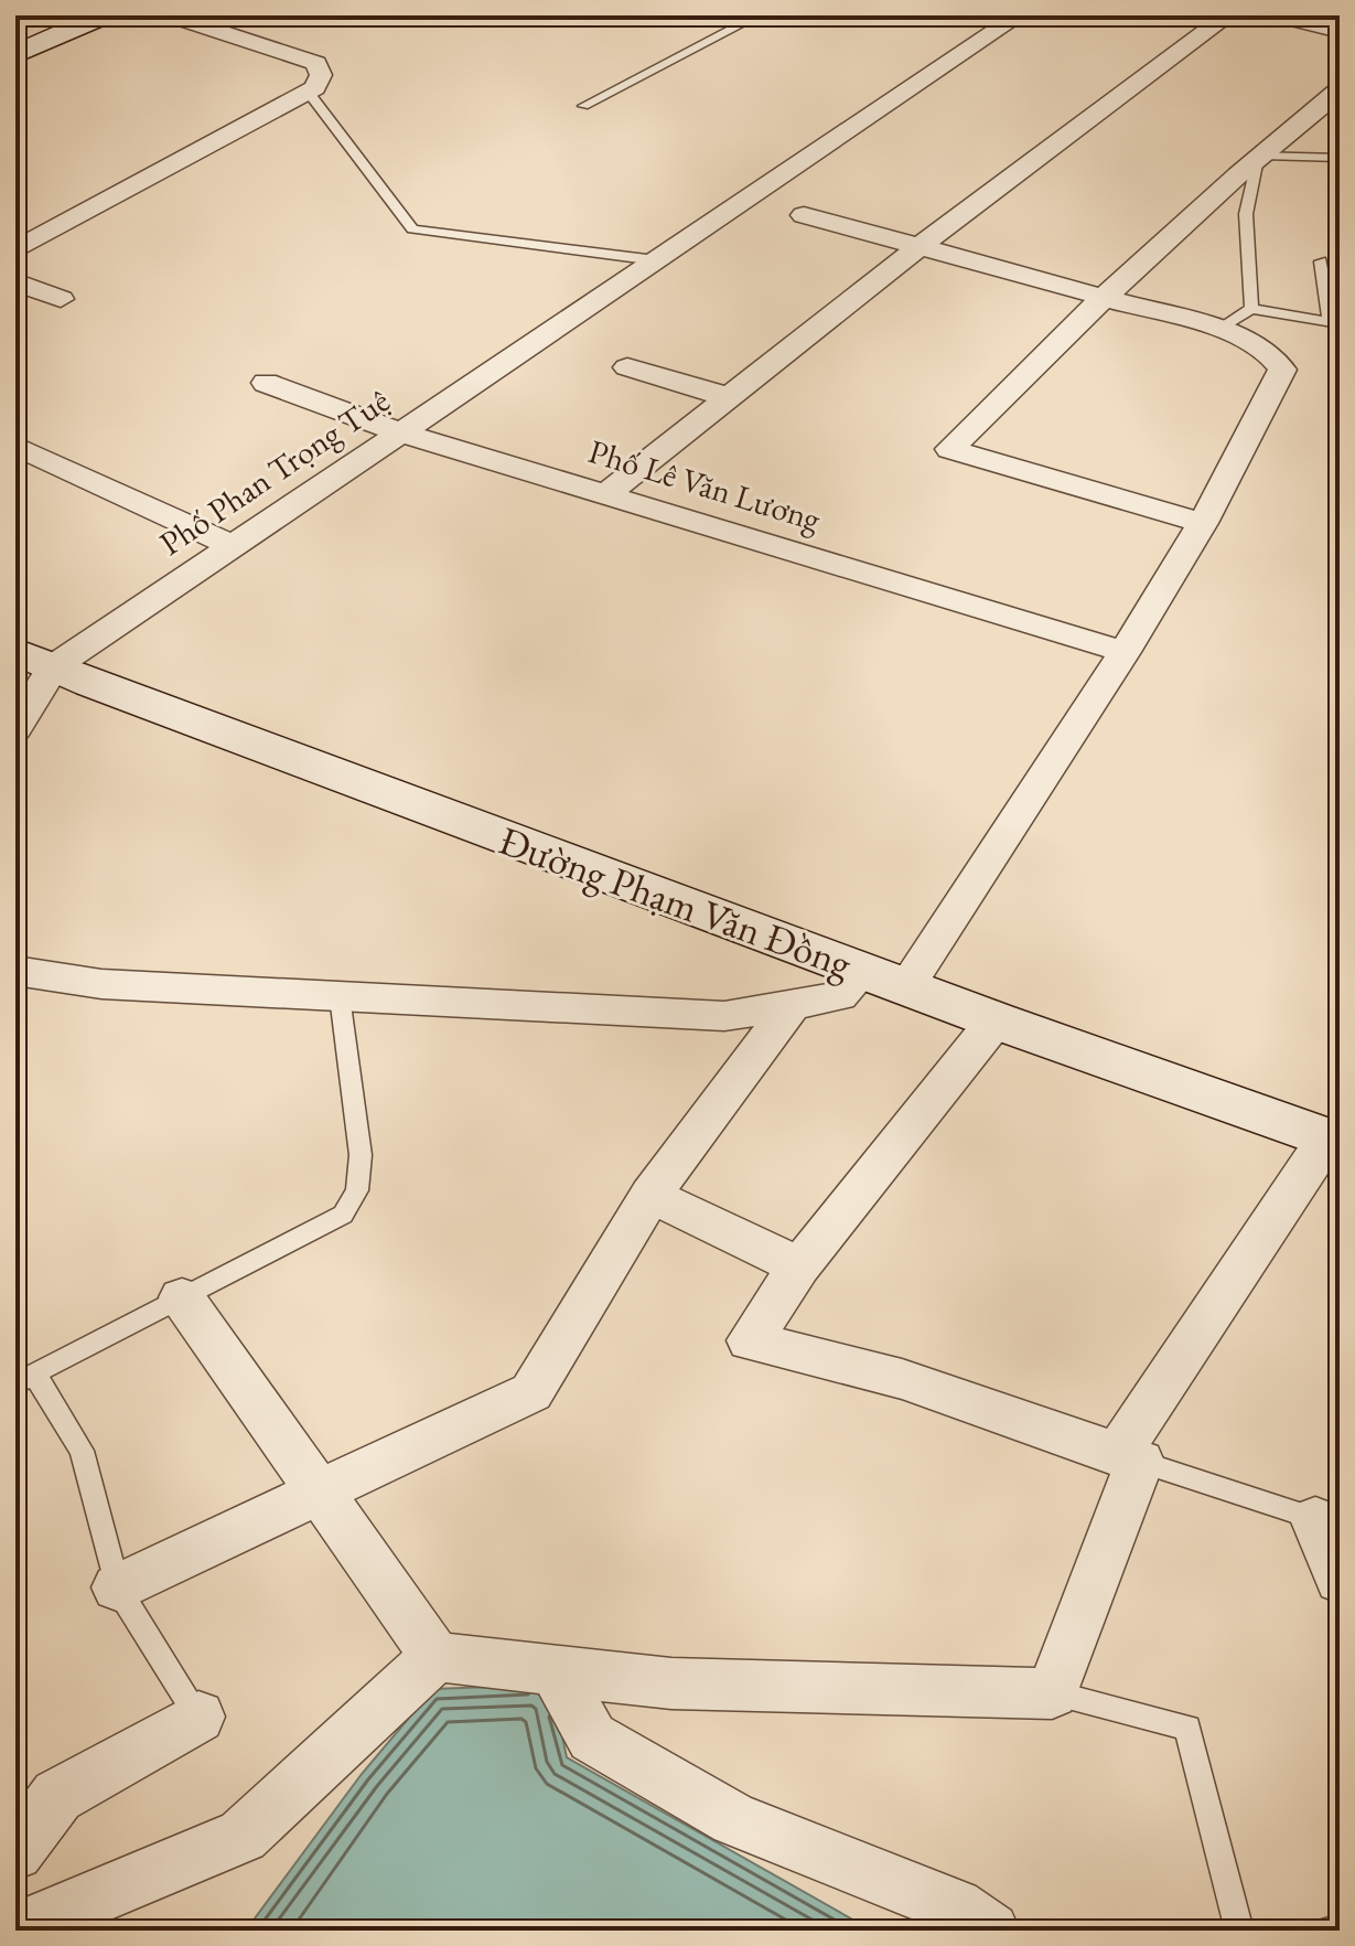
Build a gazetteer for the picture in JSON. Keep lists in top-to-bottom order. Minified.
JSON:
{"streets":{"street":["Phố Phan Trọng Tuệ","Phố Lê Văn Lương","Đường Phạm Văn Đồng"]},"crossings":[["Phố Phan Trọng Tuệ","Phố Lê Văn Lương"],["Phố Phan Trọng Tuệ","Đường Phạm Văn Đồng"]]}
